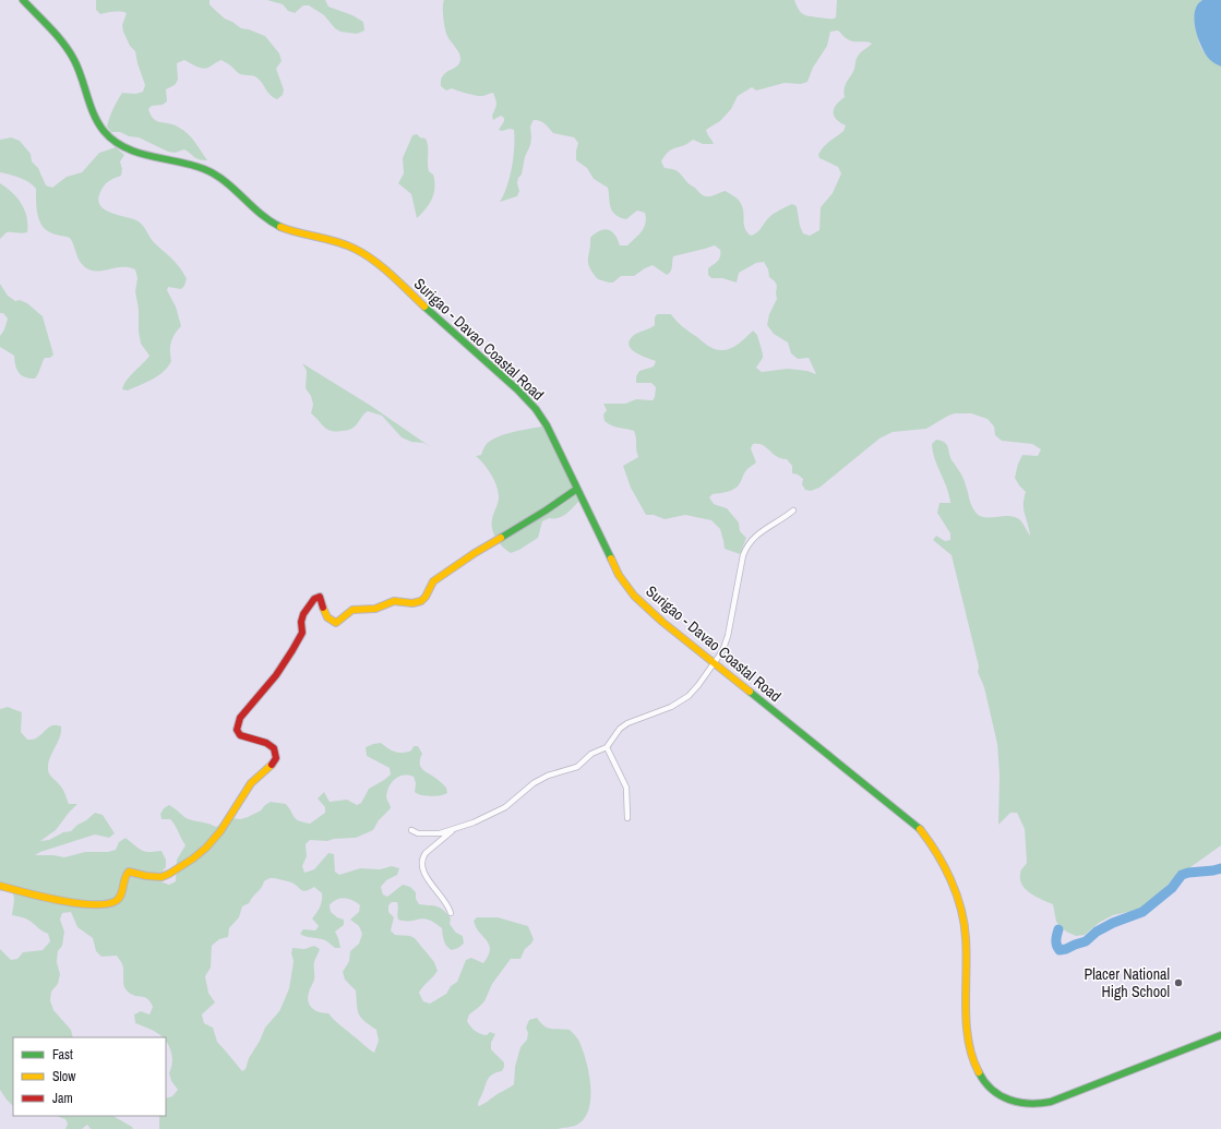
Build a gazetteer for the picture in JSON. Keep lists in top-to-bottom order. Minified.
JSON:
{"streets":{"main road":["Surigao - Davao Coastal Road"]},"places":["Placer National High School"],"legend":["Fast","Slow","Jam"]}
